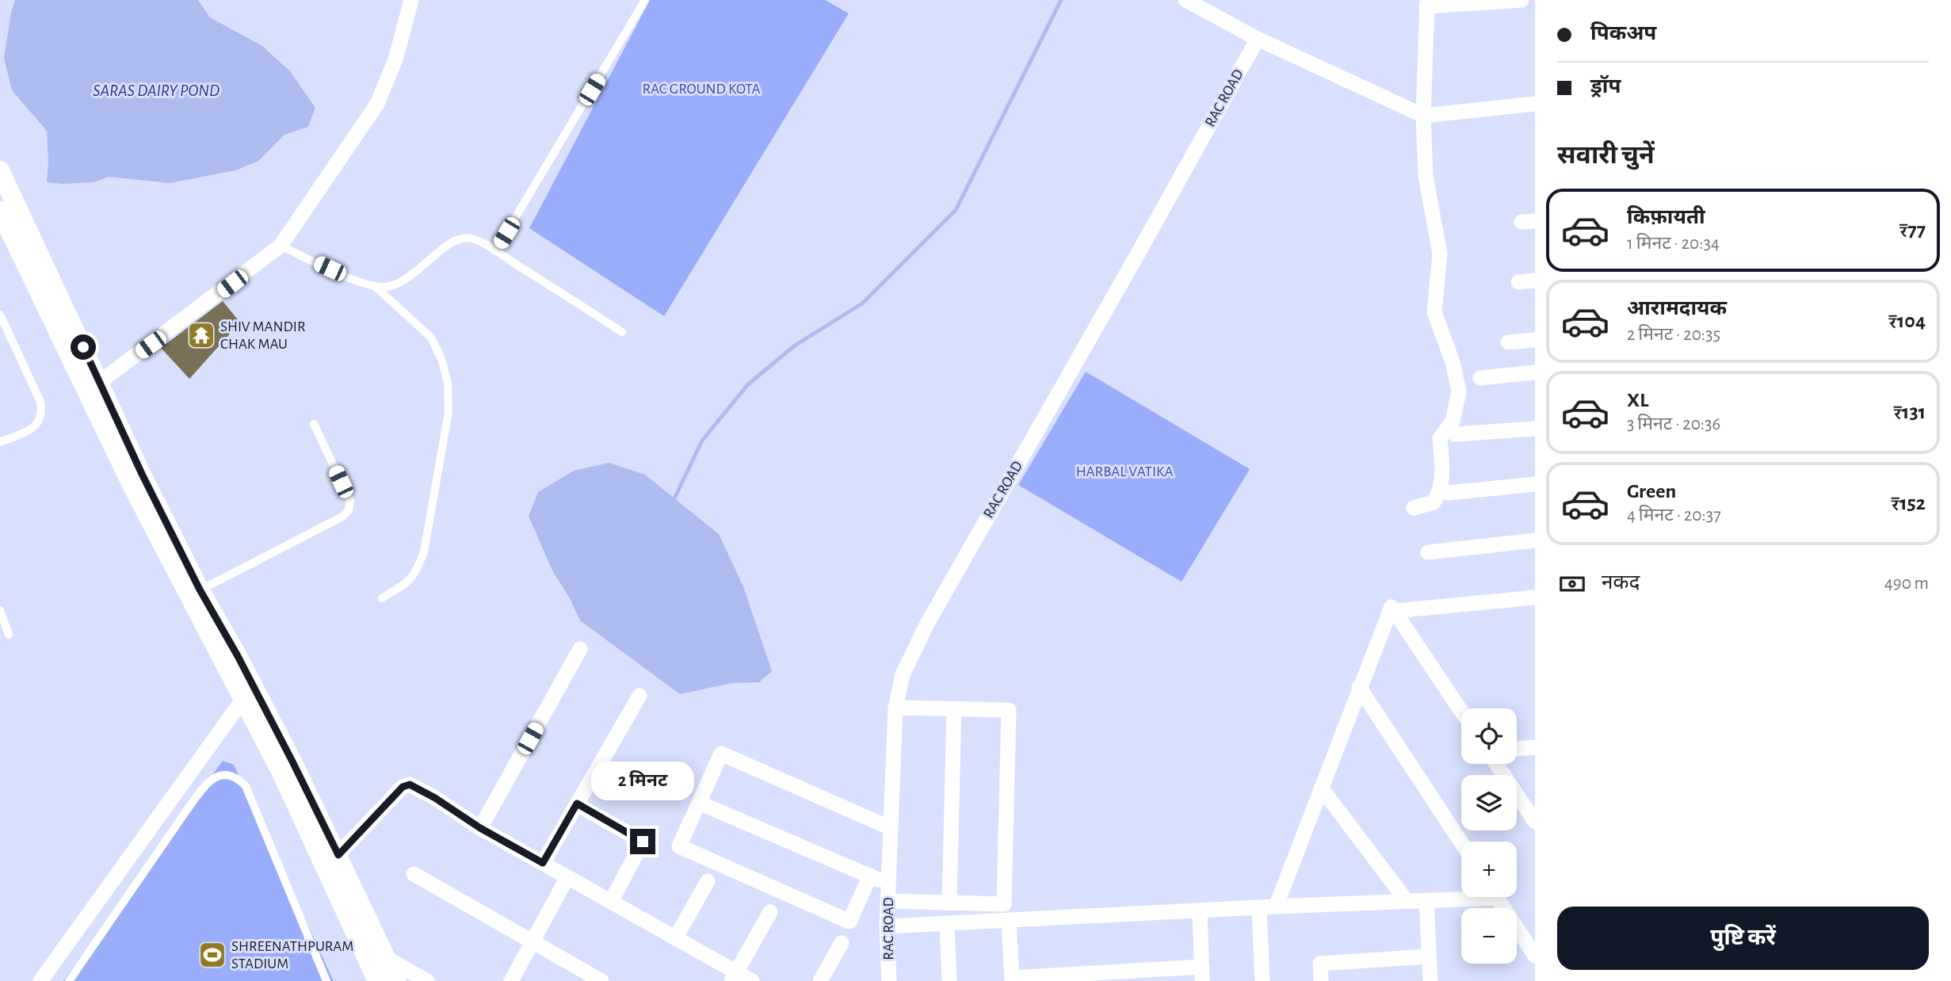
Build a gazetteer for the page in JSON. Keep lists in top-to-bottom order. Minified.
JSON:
{"streets":{"street":["RAC ROAD"]},"water":["SARAS DAIRY POND"],"parks":["RAC GROUND KOTA","HARBAL VATIKA"],"places":{"temple":["SHIV MANDIR CHAK MAU"],"sports":["SHREENATHPURAM STADIUM"]},"page":{"banner":["पिकअप","ड्रॉप"],"heading":"सवारी चुनें","list":[{"name":"किफ़ायती","note":"1 मिनट · 20:34","value":"₹77"},{"name":"आरामदायक","note":"2 मिनट · 20:35","value":"₹104"},{"name":"XL","note":"3 मिनट · 20:36","value":"₹131"},{"name":"Green","note":"4 मिनट · 20:37","value":"₹152"}],"pay":["नकद","490 m"],"map_buttons":["+","−"],"bubble":"2 मिनट","buttons":"पुष्टि करें"}}
